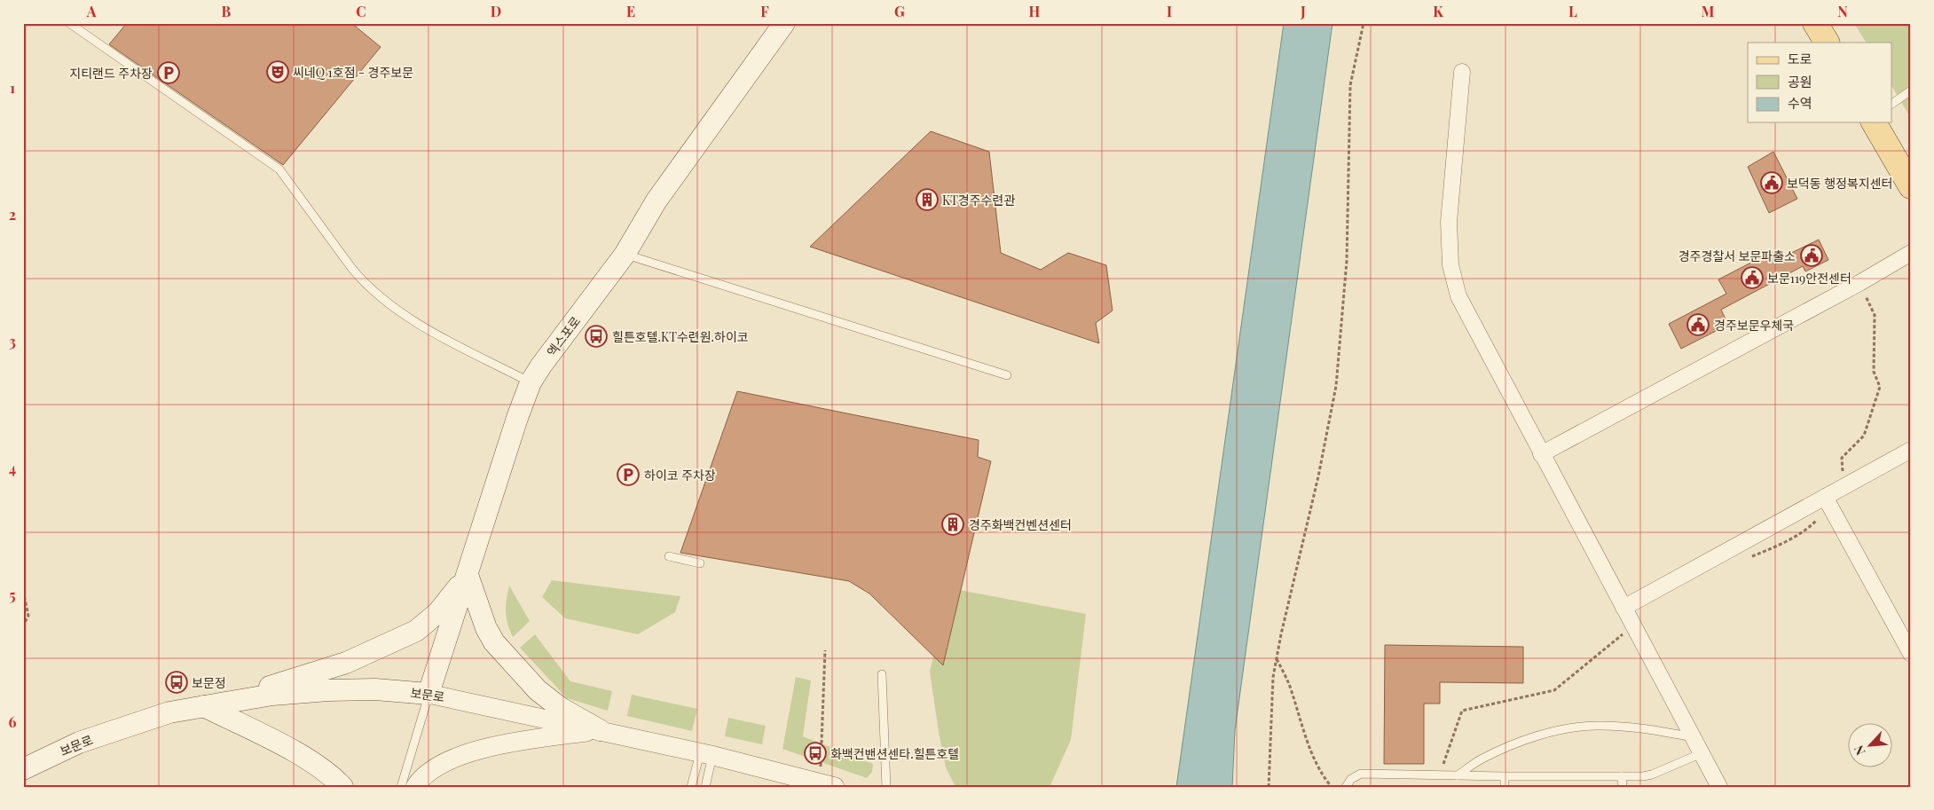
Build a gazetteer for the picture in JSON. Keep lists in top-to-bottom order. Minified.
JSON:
{"streets":{"main road":["엑스포로","보문로"]},"crossings":[["엑스포로","보문로"]],"places":{"theatre":["씨네Q 1호점 - 경주보문"],"parking":["지티랜드 주차장","하이코 주차장"],"public building":["보덕동 행정복지센터","경주경찰서 보문파출소","보문119안전센터","경주보문우체국"],"building":["KT경주수련관","경주화백컨벤션센터"],"bus stop":["힐튼호텔.KT수련원.하이코","보문정","화백컨밴션센타.힐튼호텔"]},"legend":["도로","공원","수역"],"north":"bottom left","grid":{"columns":["A","B","C","D","E","F","G","H","I","J","K","L","M","N"],"rows":["1","2","3","4","5","6"]}}
